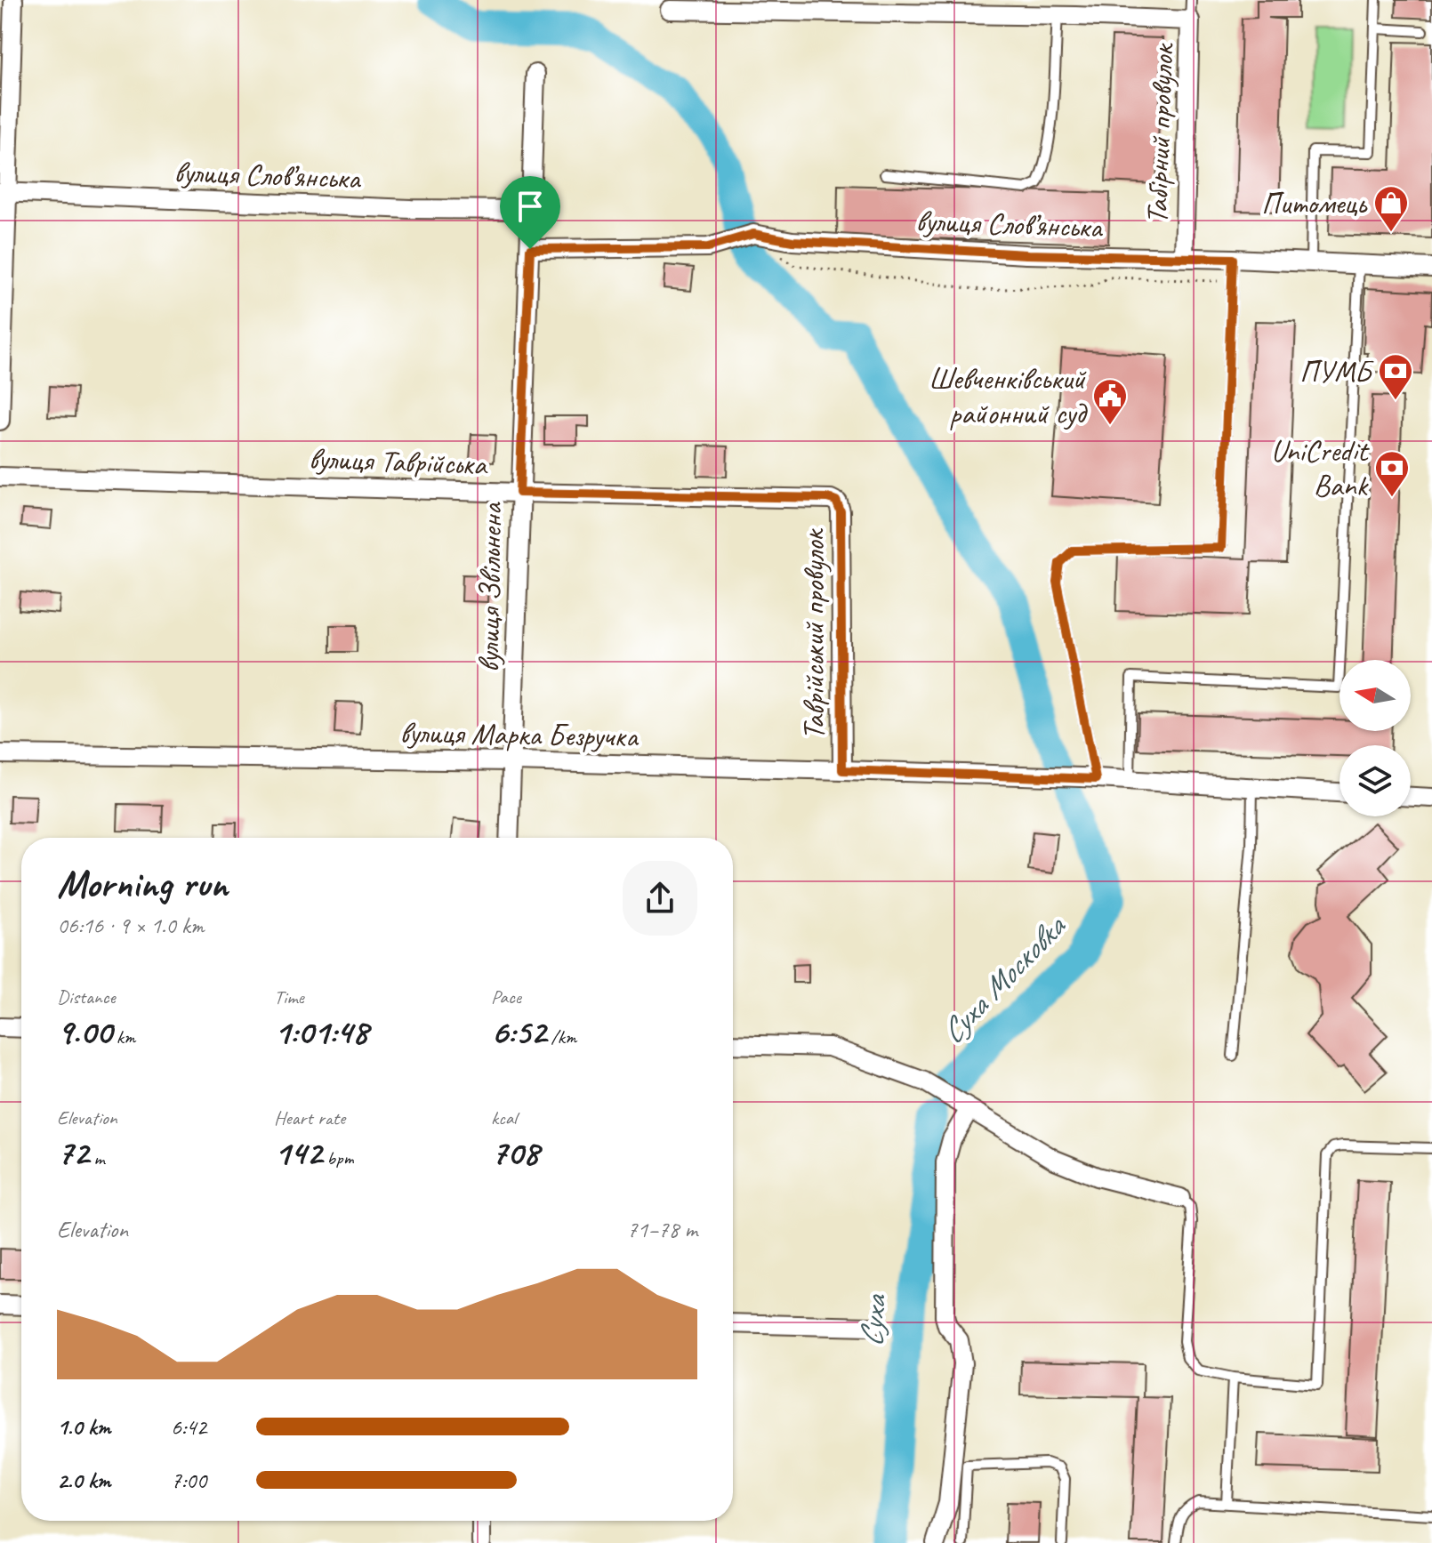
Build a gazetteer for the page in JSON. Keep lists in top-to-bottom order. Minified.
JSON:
{"streets":{"street":["Табірний провулок","вулиця Слов’янська","вулиця Таврійська","вулиця Звільнена","Таврійський провулок","вулиця Марка Безручка"]},"crossings":[["Табірний провулок","вулиця Слов’янська"],["вулиця Слов’янська","вулиця Звільнена"],["вулиця Таврійська","вулиця Звільнена"],["вулиця Таврійська","Таврійський провулок"],["вулиця Звільнена","вулиця Марка Безручка"],["Таврійський провулок","вулиця Марка Безручка"]],"water":["Суха Московка","Суха"],"places":{"shop":["Питомець"],"bank":["ПУМБ","UniCredit Bank"],"public building":["Шевченківський районний суд"]},"north":"left","page":{"heading":["Morning run","06:16 · 9 × 1.0 km"],"stats":[["Distance","9.00 km"],["Time","1:01:48"],["Pace","6:52 /km"],["Elevation","72 m"],["Heart rate","142 bpm"],["kcal","708"]],"chart":["Elevation","71–78 m"],"list":[{"name":"1.0 km","note":"6:42"},{"name":"2.0 km","note":"7:00"}]}}
